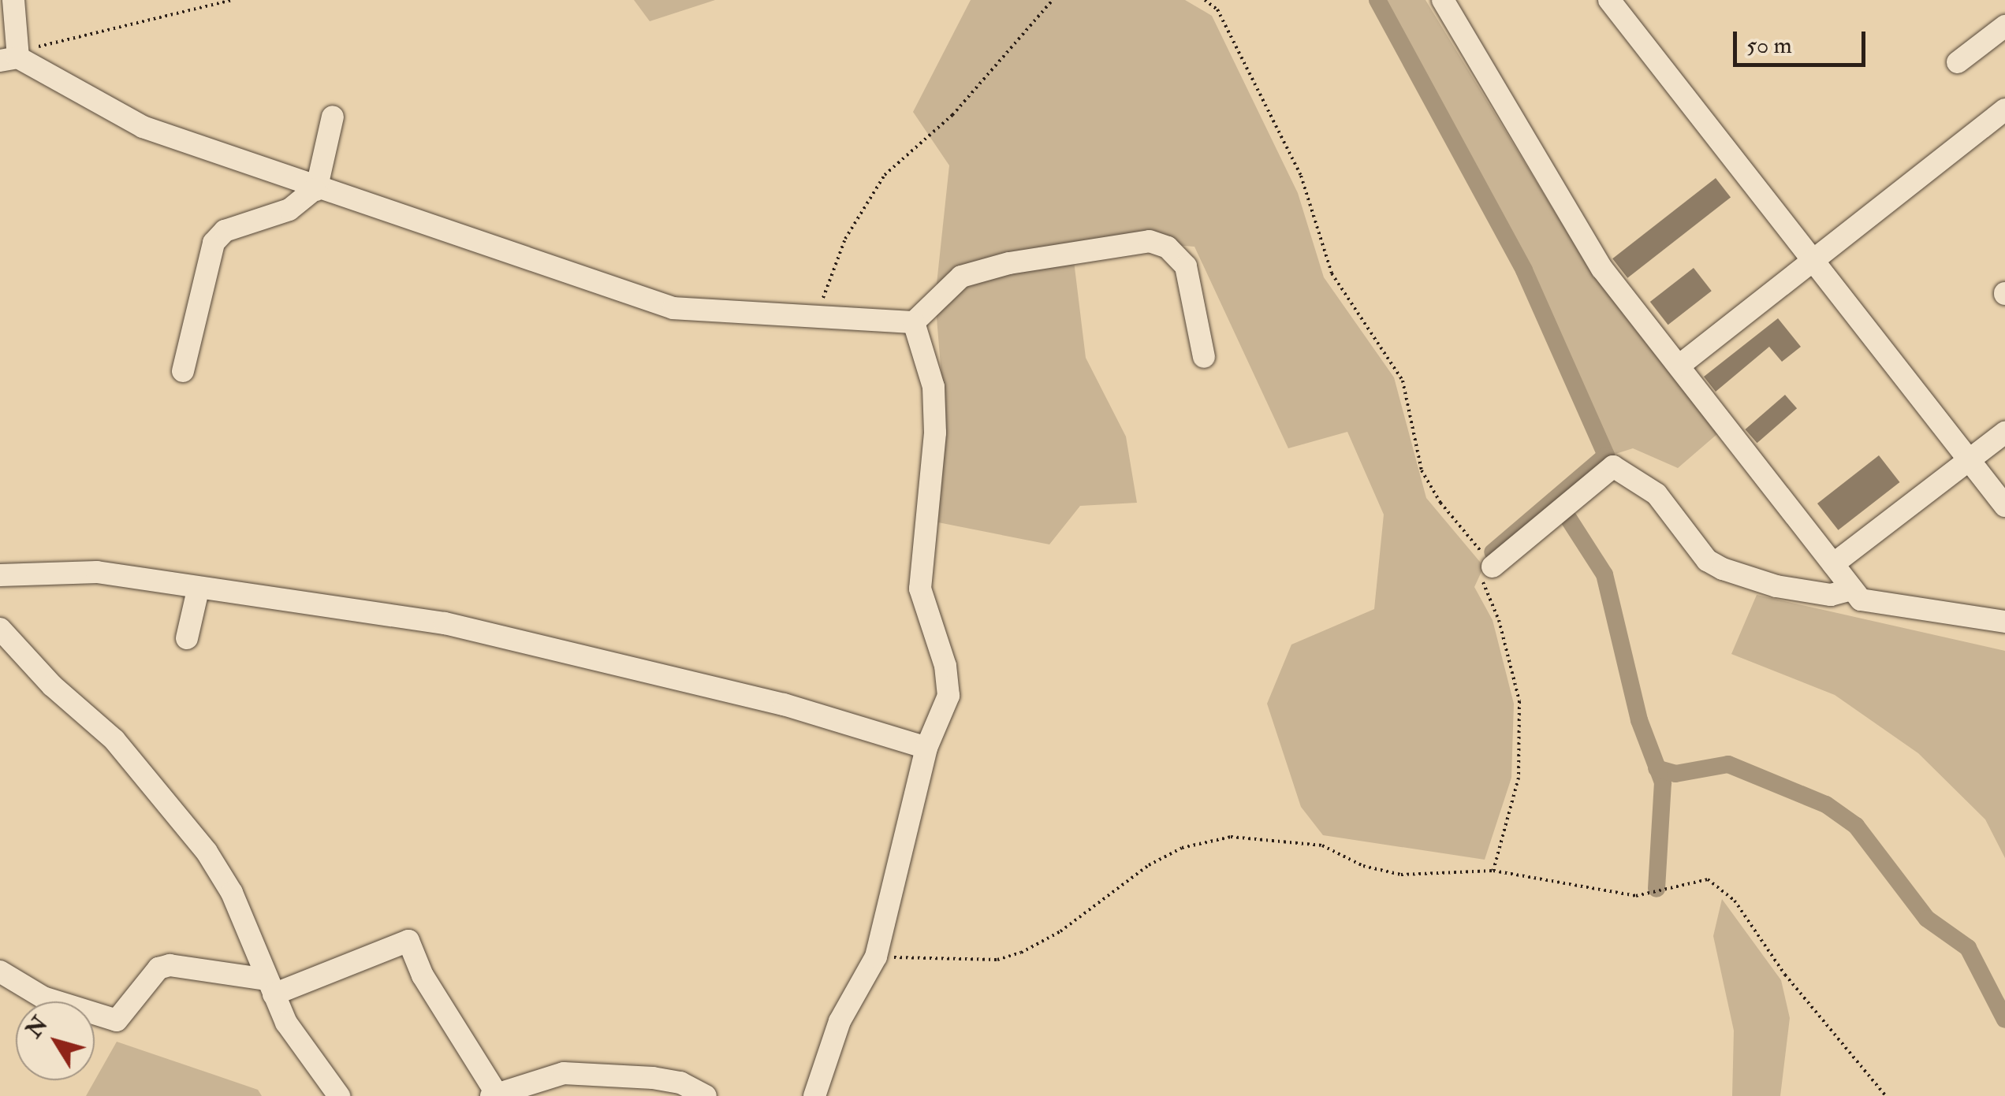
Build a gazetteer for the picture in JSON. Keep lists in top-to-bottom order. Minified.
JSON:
{"scale_bar":"50 m","north":"top left"}
